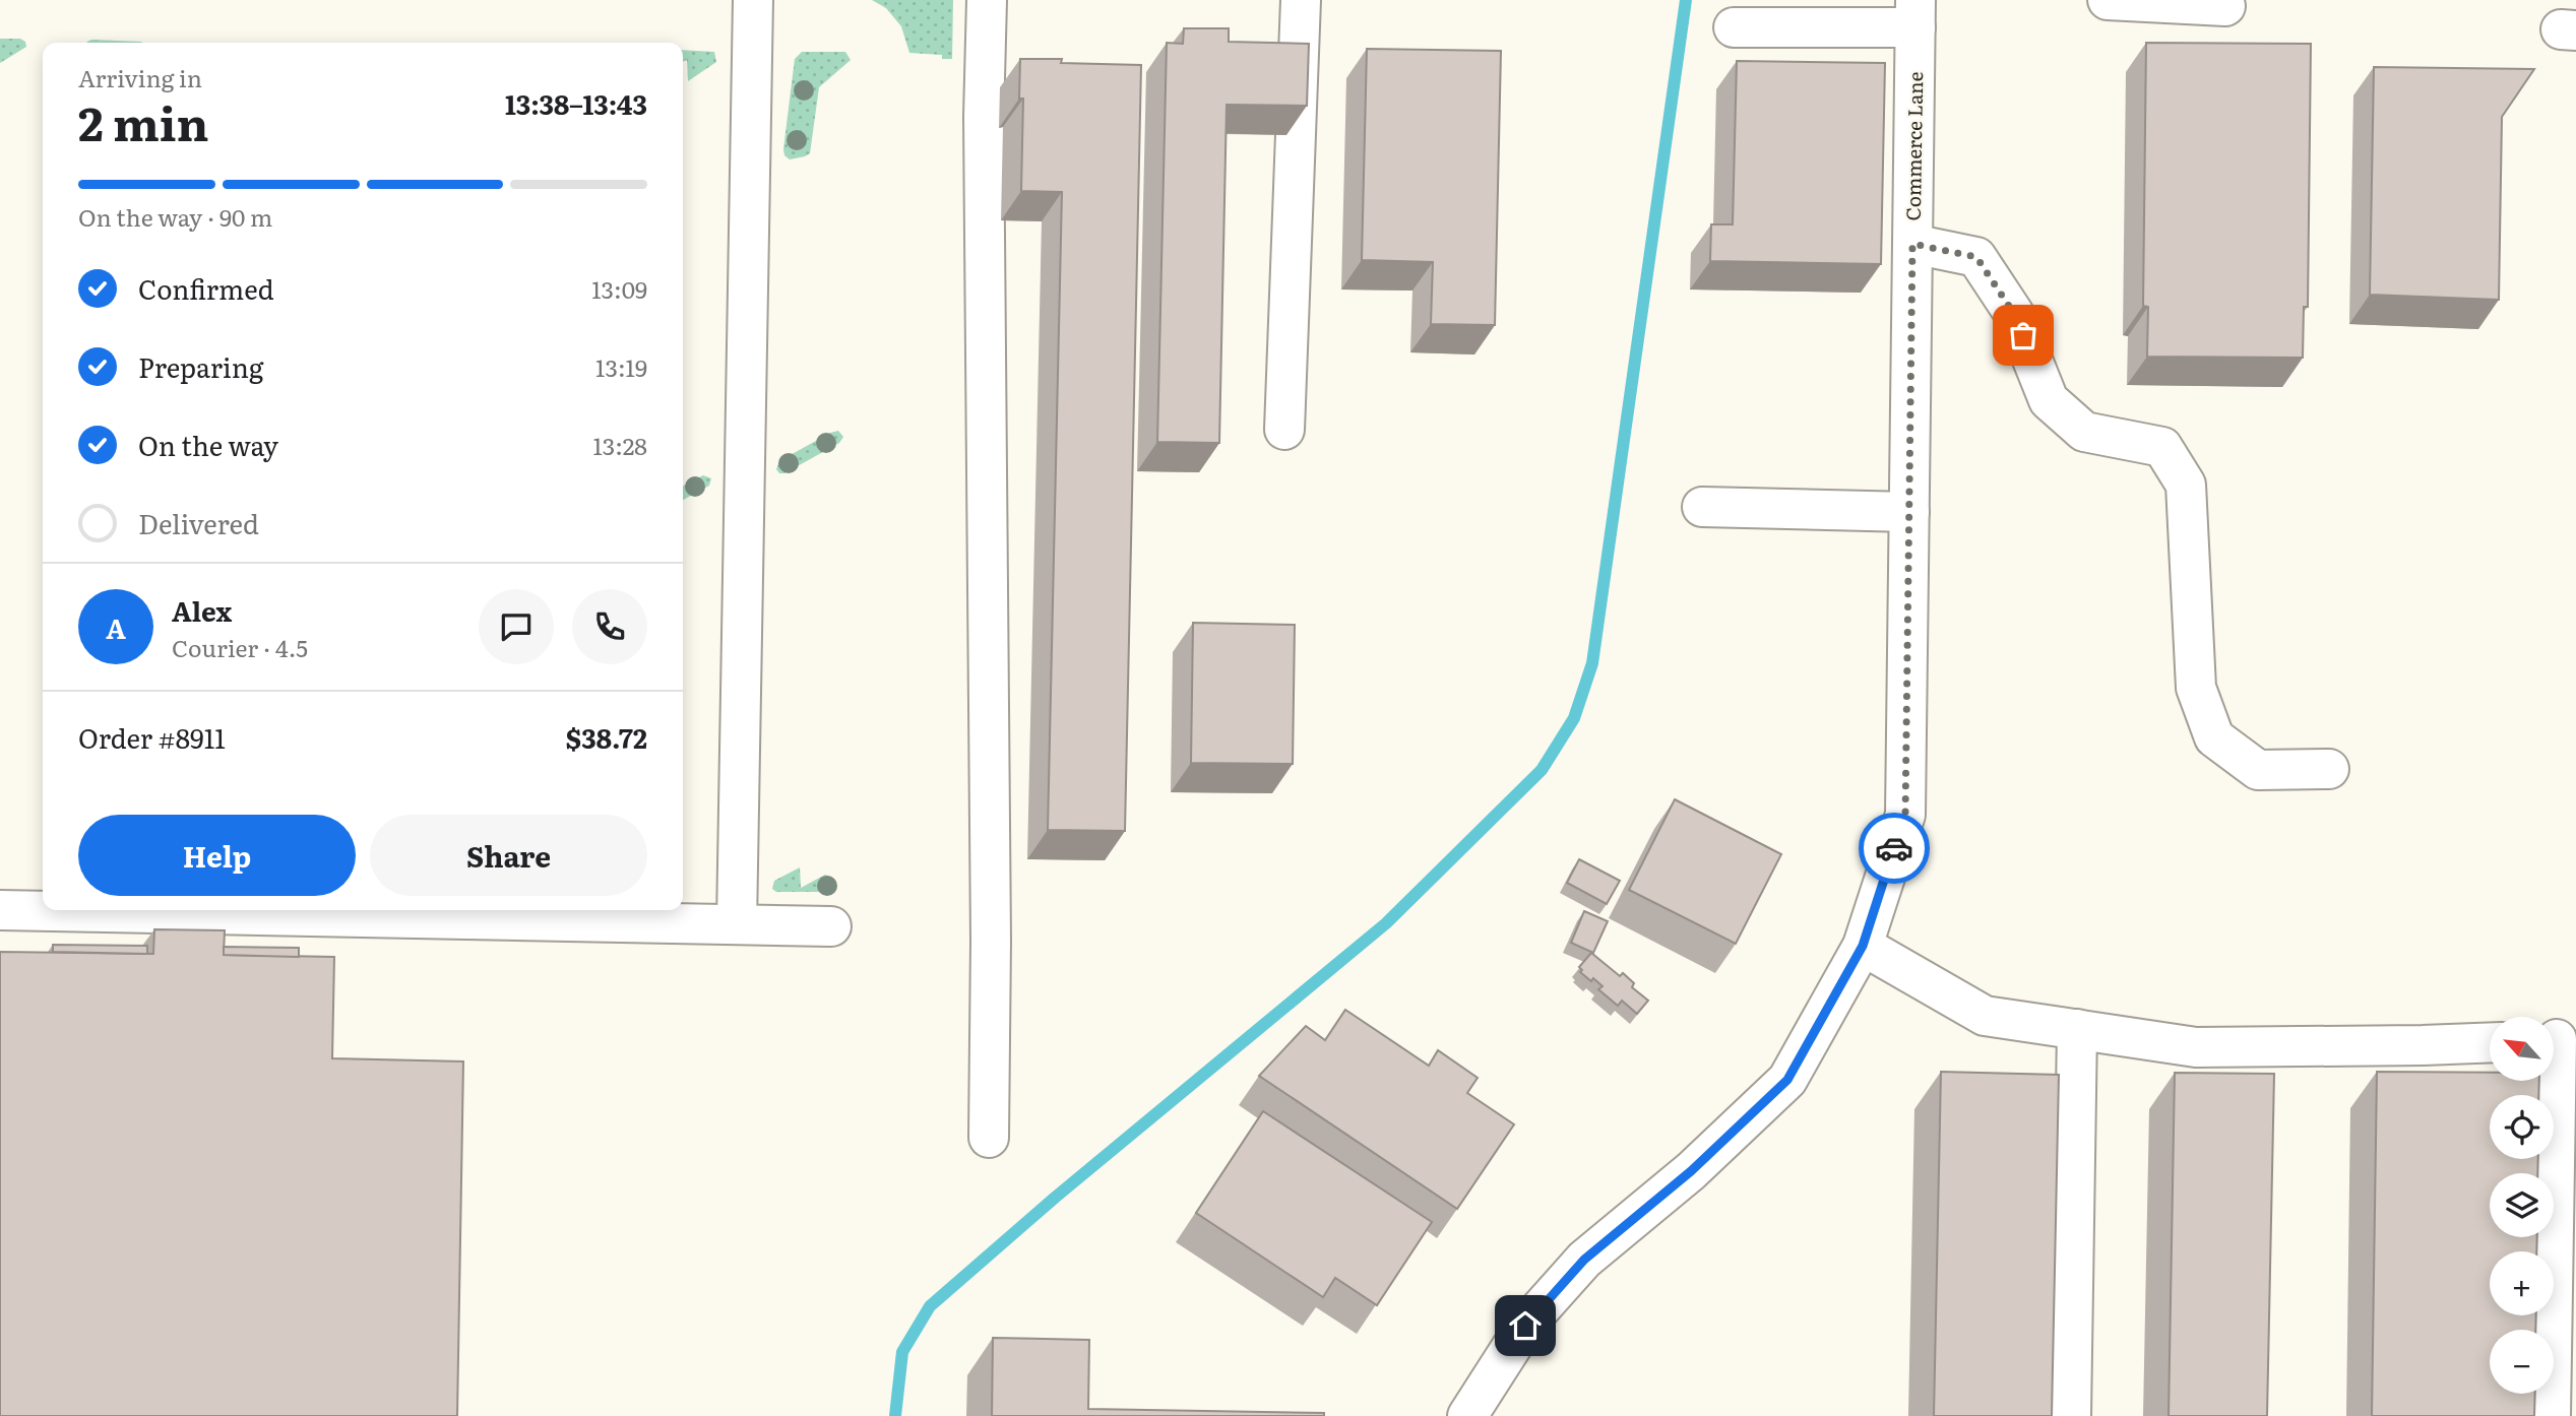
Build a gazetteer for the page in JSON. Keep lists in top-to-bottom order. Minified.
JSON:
{"streets":{"street":["Commerce Lane"]},"north":"top left","page":{"heading":["2 min","Arriving in","13:38–13:43"],"panel":["Alex","Courier · 4.5","Order #8911","$38.72"],"bar":"On the way · 90 m","list":[["Confirmed","13:09"],["Preparing","13:19"],["On the way","13:28"],"Delivered"],"round":"A","buttons":["Help","Share"],"map_buttons":["+","−"]}}
